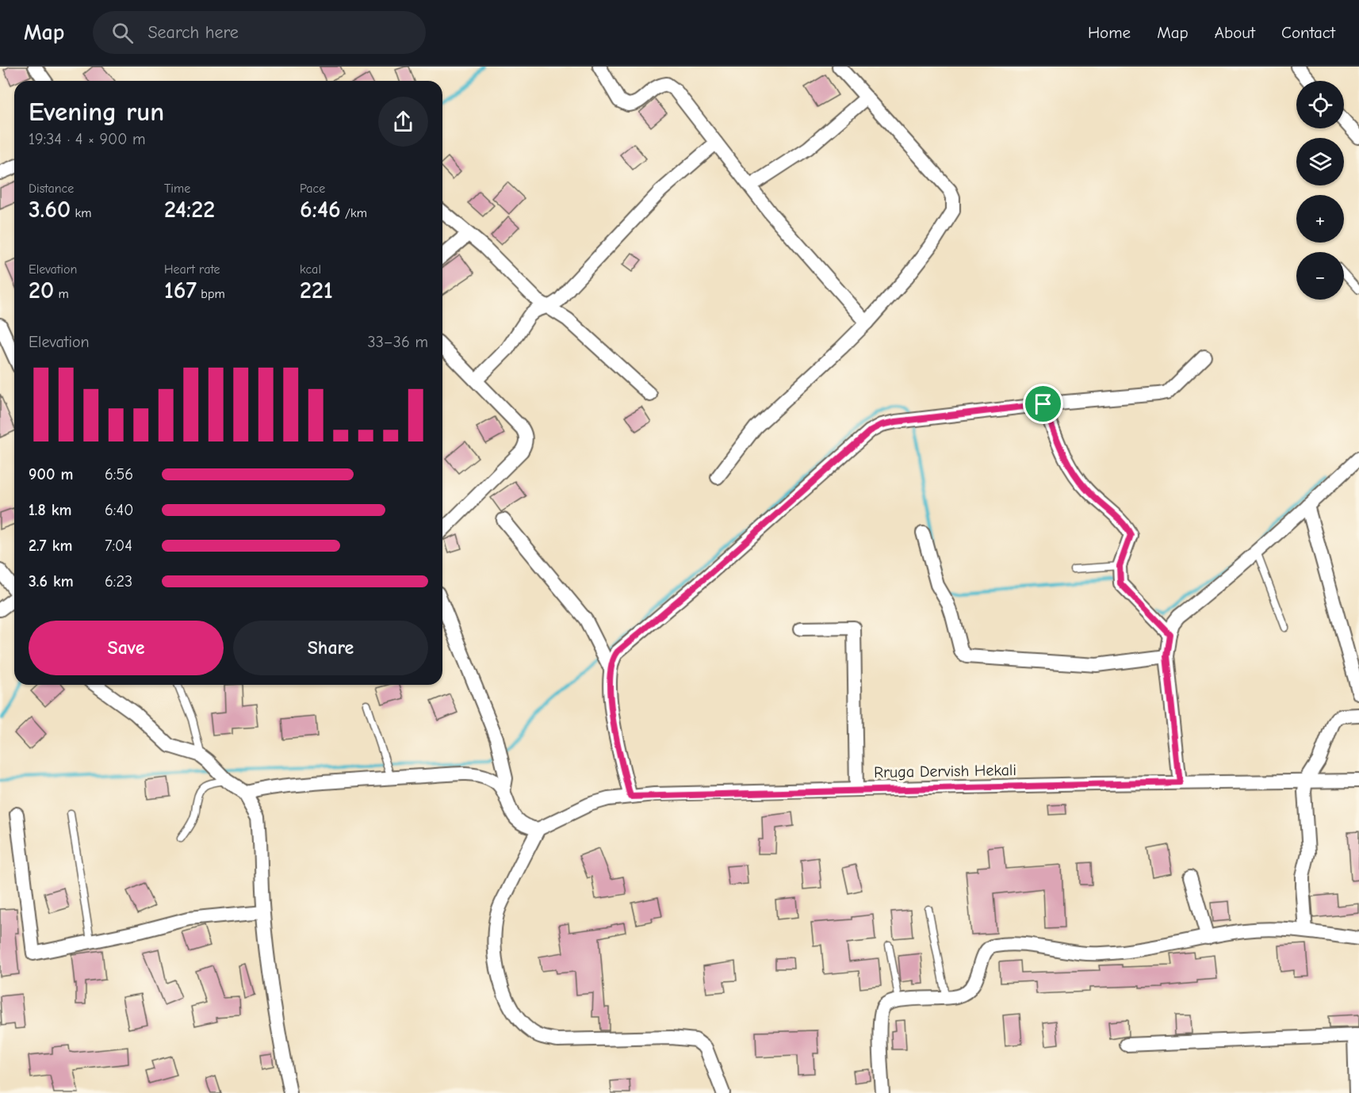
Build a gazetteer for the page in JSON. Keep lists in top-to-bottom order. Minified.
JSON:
{"streets":{"street":["Rruga Dervish Hekali"]},"page":{"header":"Map","search":"Search here","nav":["Home","Map","About","Contact"],"map_buttons":["+","−"],"heading":["Evening run","19:34 · 4 × 900 m"],"stats":[["Distance","3.60 km"],["Time","24:22"],["Pace","6:46 /km"],["Elevation","20 m"],["Heart rate","167 bpm"],["kcal","221"]],"chart":["Elevation","33–36 m"],"list":[{"name":"900 m","note":"6:56"},{"name":"1.8 km","note":"6:40"},{"name":"2.7 km","note":"7:04"},{"name":"3.6 km","note":"6:23"}],"buttons":["Save","Share"]}}
